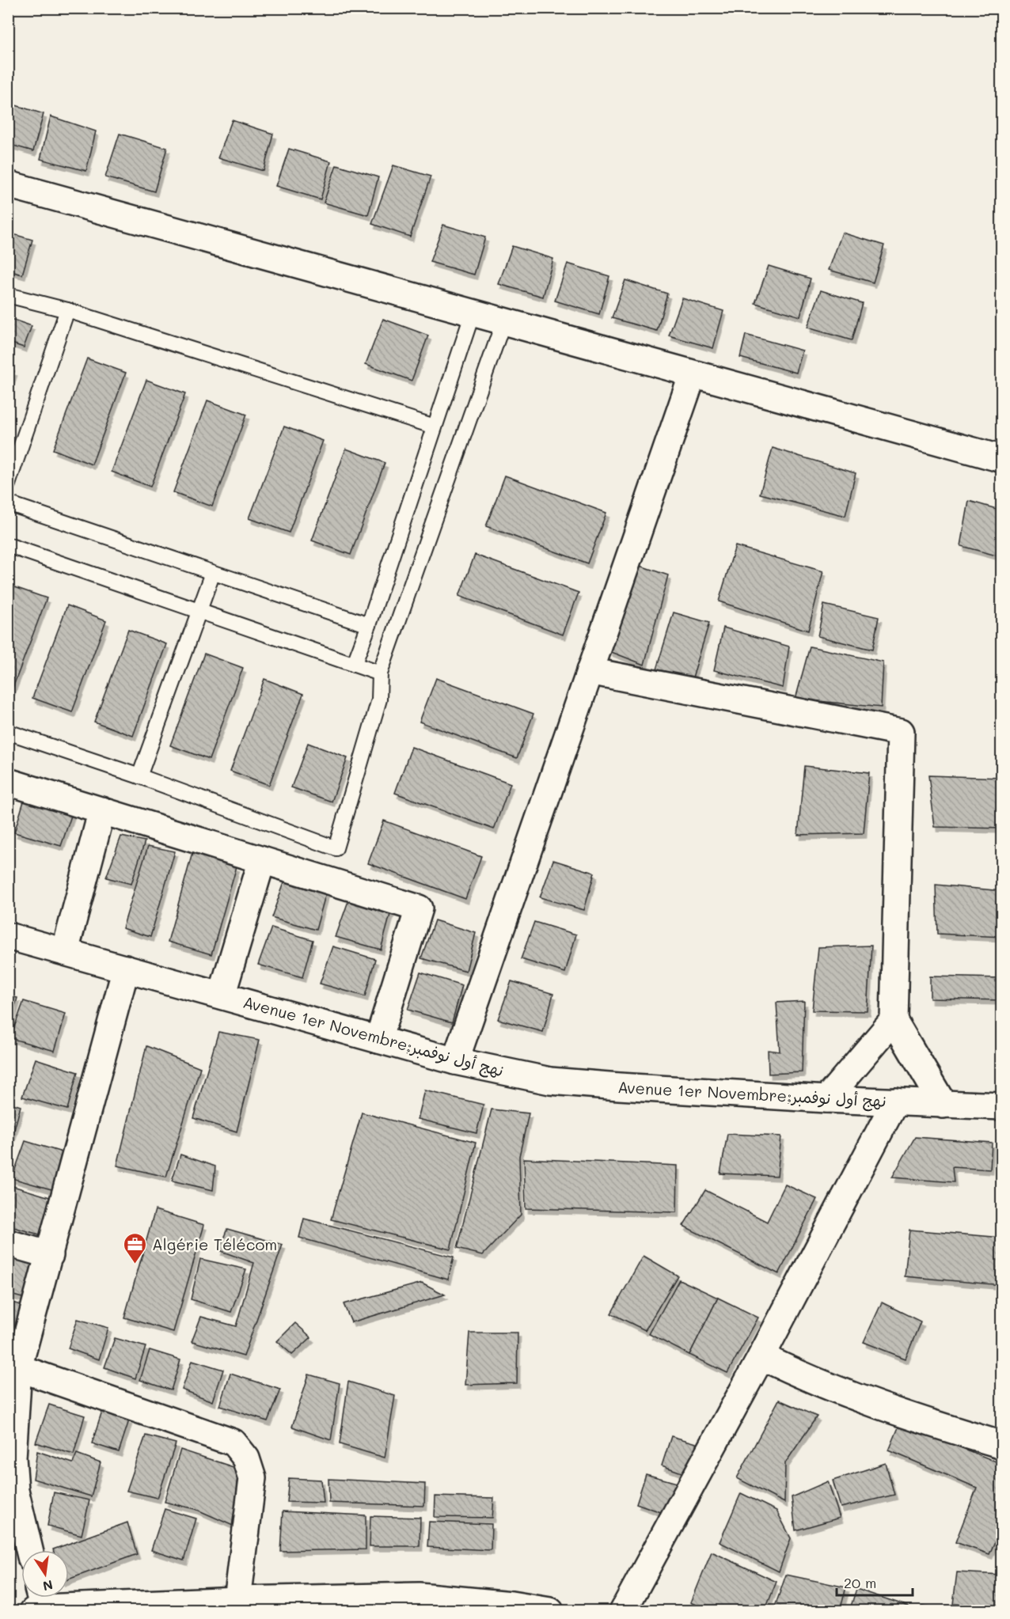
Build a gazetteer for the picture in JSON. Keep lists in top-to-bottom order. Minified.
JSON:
{"streets":{"street":["Avenue 1er Novembre;نهج أول نوفمبر"]},"places":{"office":["Algérie Télécom"]},"scale_bar":"20 m","north":"bottom"}
